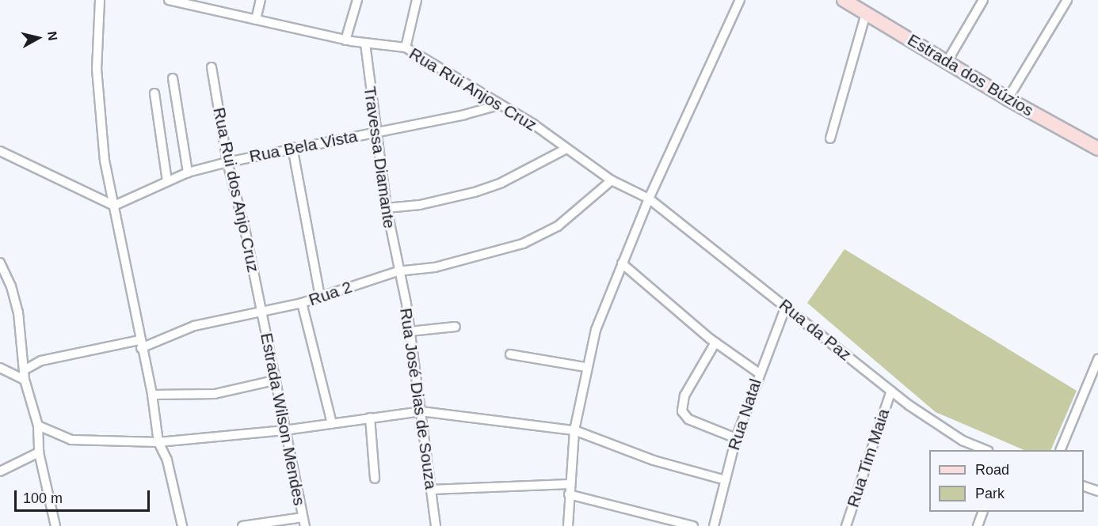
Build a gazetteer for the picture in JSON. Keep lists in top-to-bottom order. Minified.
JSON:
{"streets":{"main road":["Estrada dos Búzios"],"street":["Rua Rui Anjos Cruz","Rua Bela Vista","Travessa Diamante","Rua Rui dos Anjo Cruz","Rua 2","Rua da Paz","Rua José Dias de Souza","Rua Natal","Estrada Wilson Mendes","Rua Tim Maia"]},"crossings":[["Rua Rui Anjos Cruz","Rua Bela Vista"],["Rua Rui Anjos Cruz","Travessa Diamante"],["Rua Rui Anjos Cruz","Rua 2"],["Rua Rui Anjos Cruz","Rua da Paz"],["Rua Bela Vista","Travessa Diamante"],["Rua Bela Vista","Rua Rui dos Anjo Cruz"],["Travessa Diamante","Rua 2"],["Travessa Diamante","Rua José Dias de Souza"],["Rua Rui dos Anjo Cruz","Rua 2"],["Rua Rui dos Anjo Cruz","Estrada Wilson Mendes"],["Rua 2","Rua José Dias de Souza"],["Rua 2","Estrada Wilson Mendes"],["Rua da Paz","Rua Natal"],["Rua da Paz","Rua Tim Maia"]],"legend":["Road","Park"],"scale_bar":"100 m","north":"right"}
